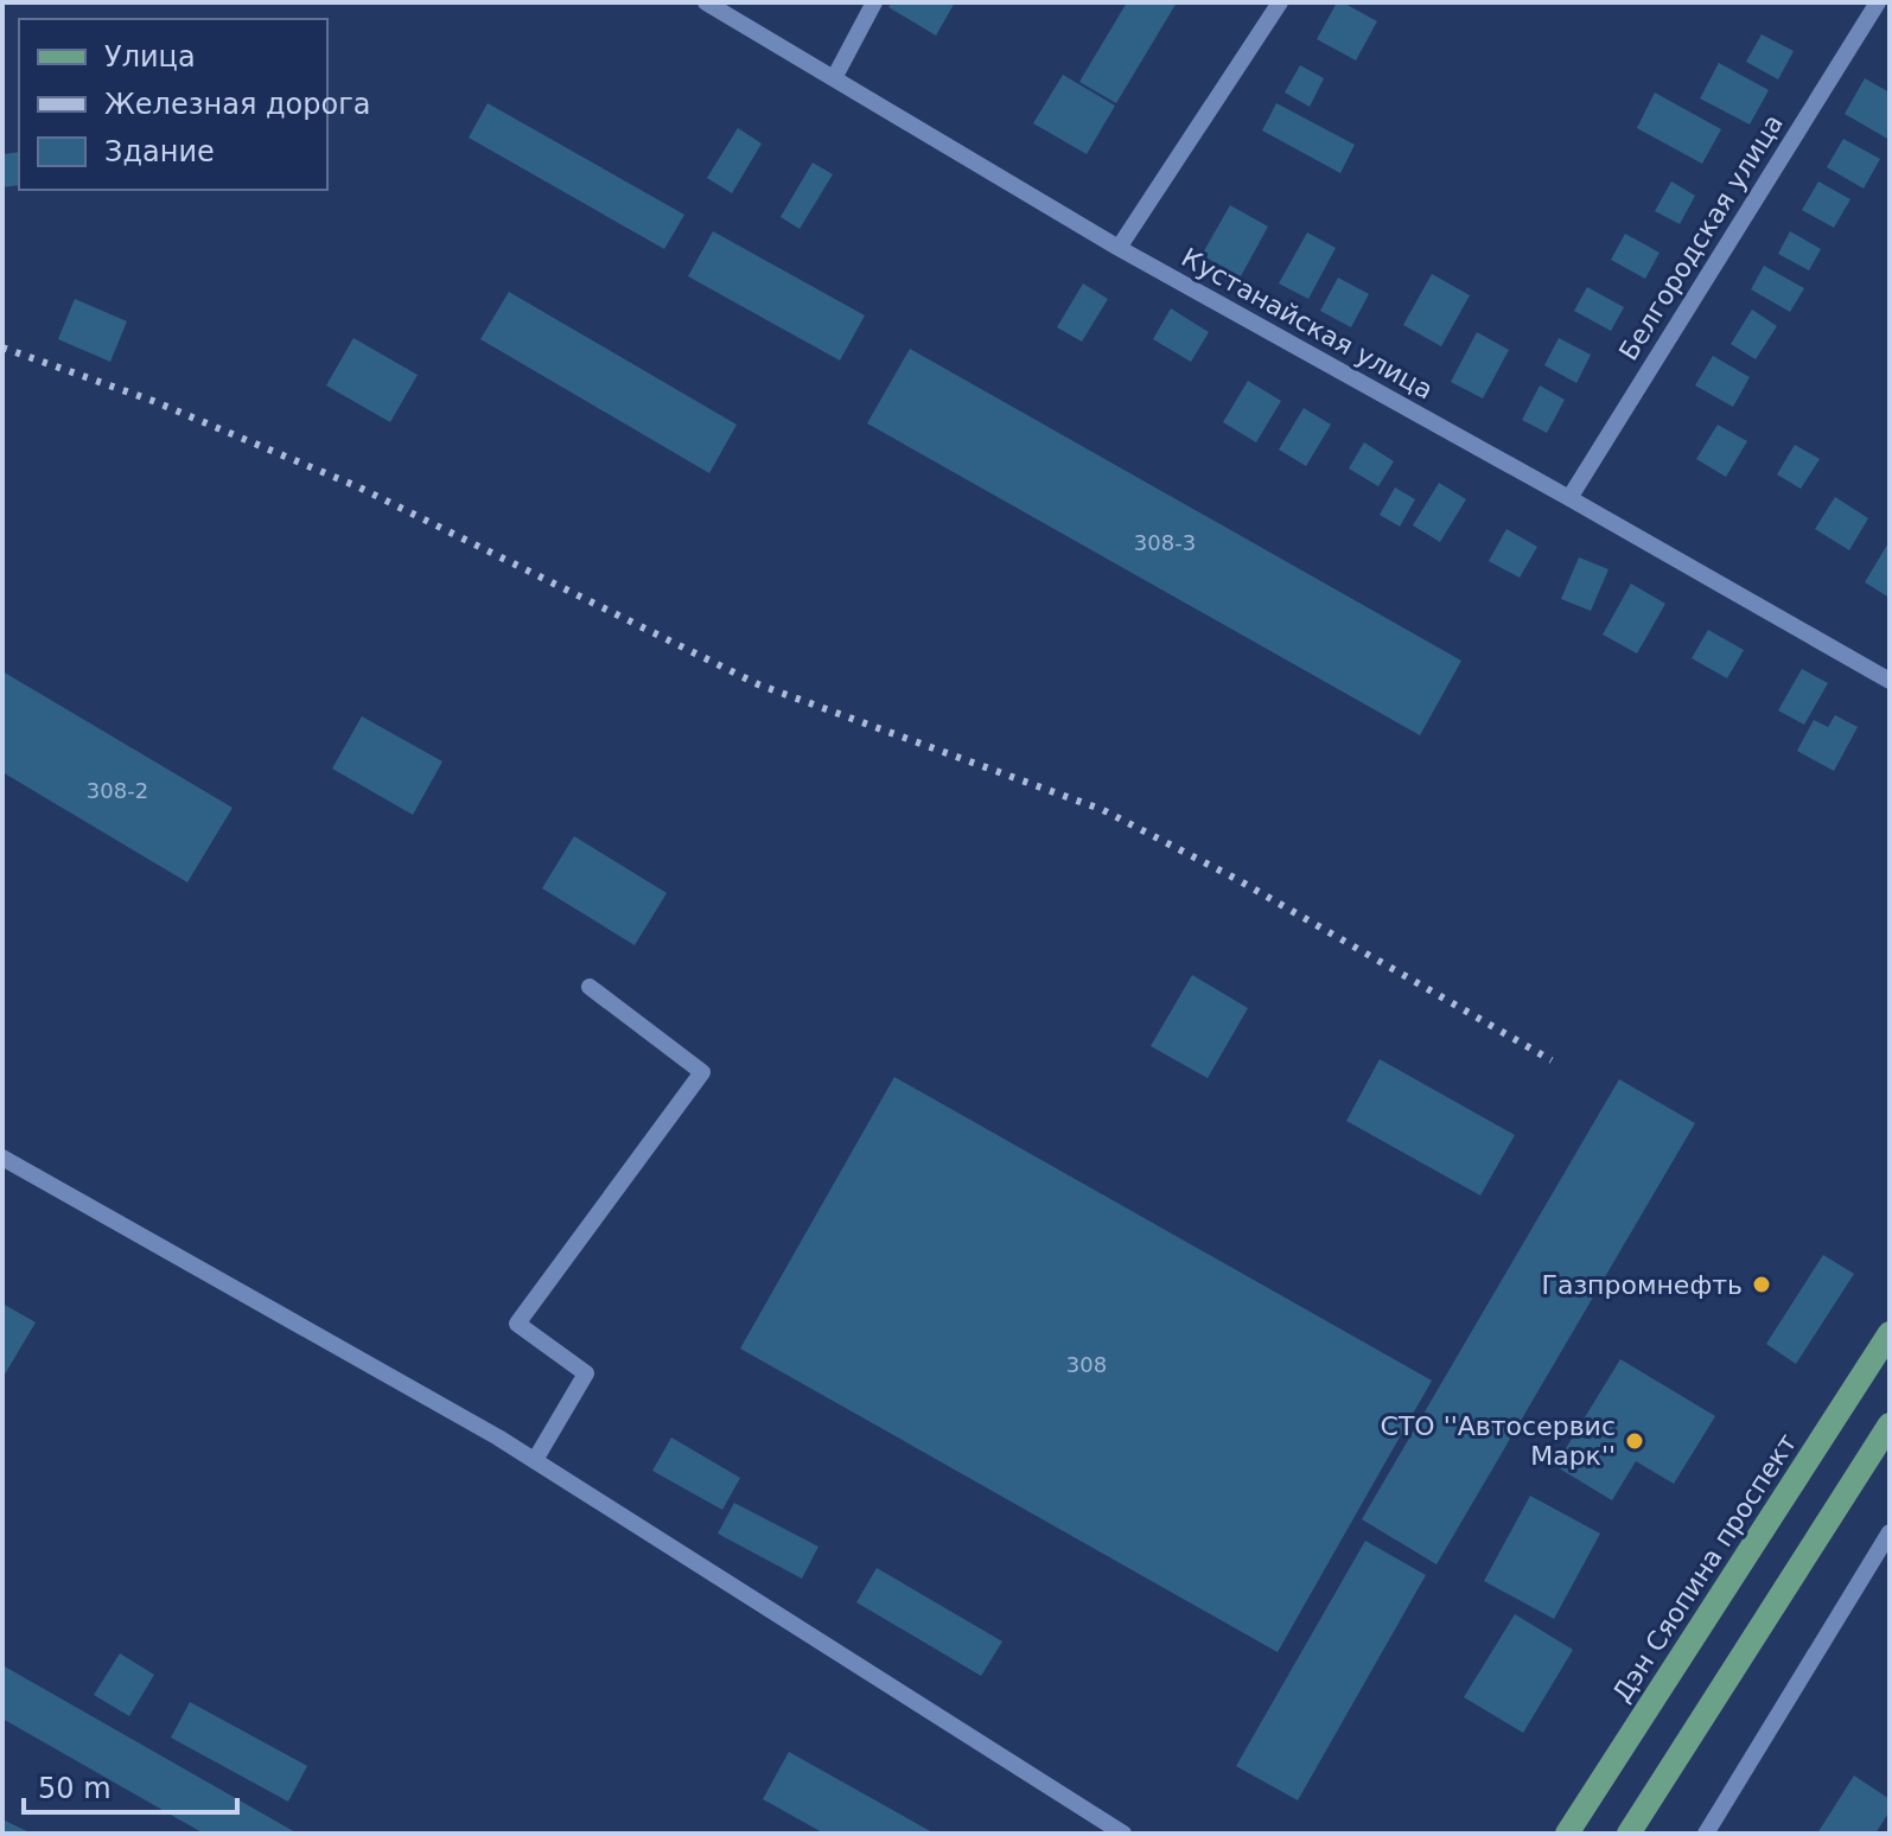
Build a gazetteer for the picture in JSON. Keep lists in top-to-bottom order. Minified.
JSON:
{"streets":{"main road":["Дэн Сяопина проспект"],"street":["Белгородская улица","Кустанайская улица"]},"crossings":[["Белгородская улица","Кустанайская улица"]],"places":["Газпромнефть","СТО ''Автосервис Марк''"],"house_numbers":["308-3","308-2","308"],"legend":["Улица","Железная дорога","Здание"],"scale_bar":"50 m"}
